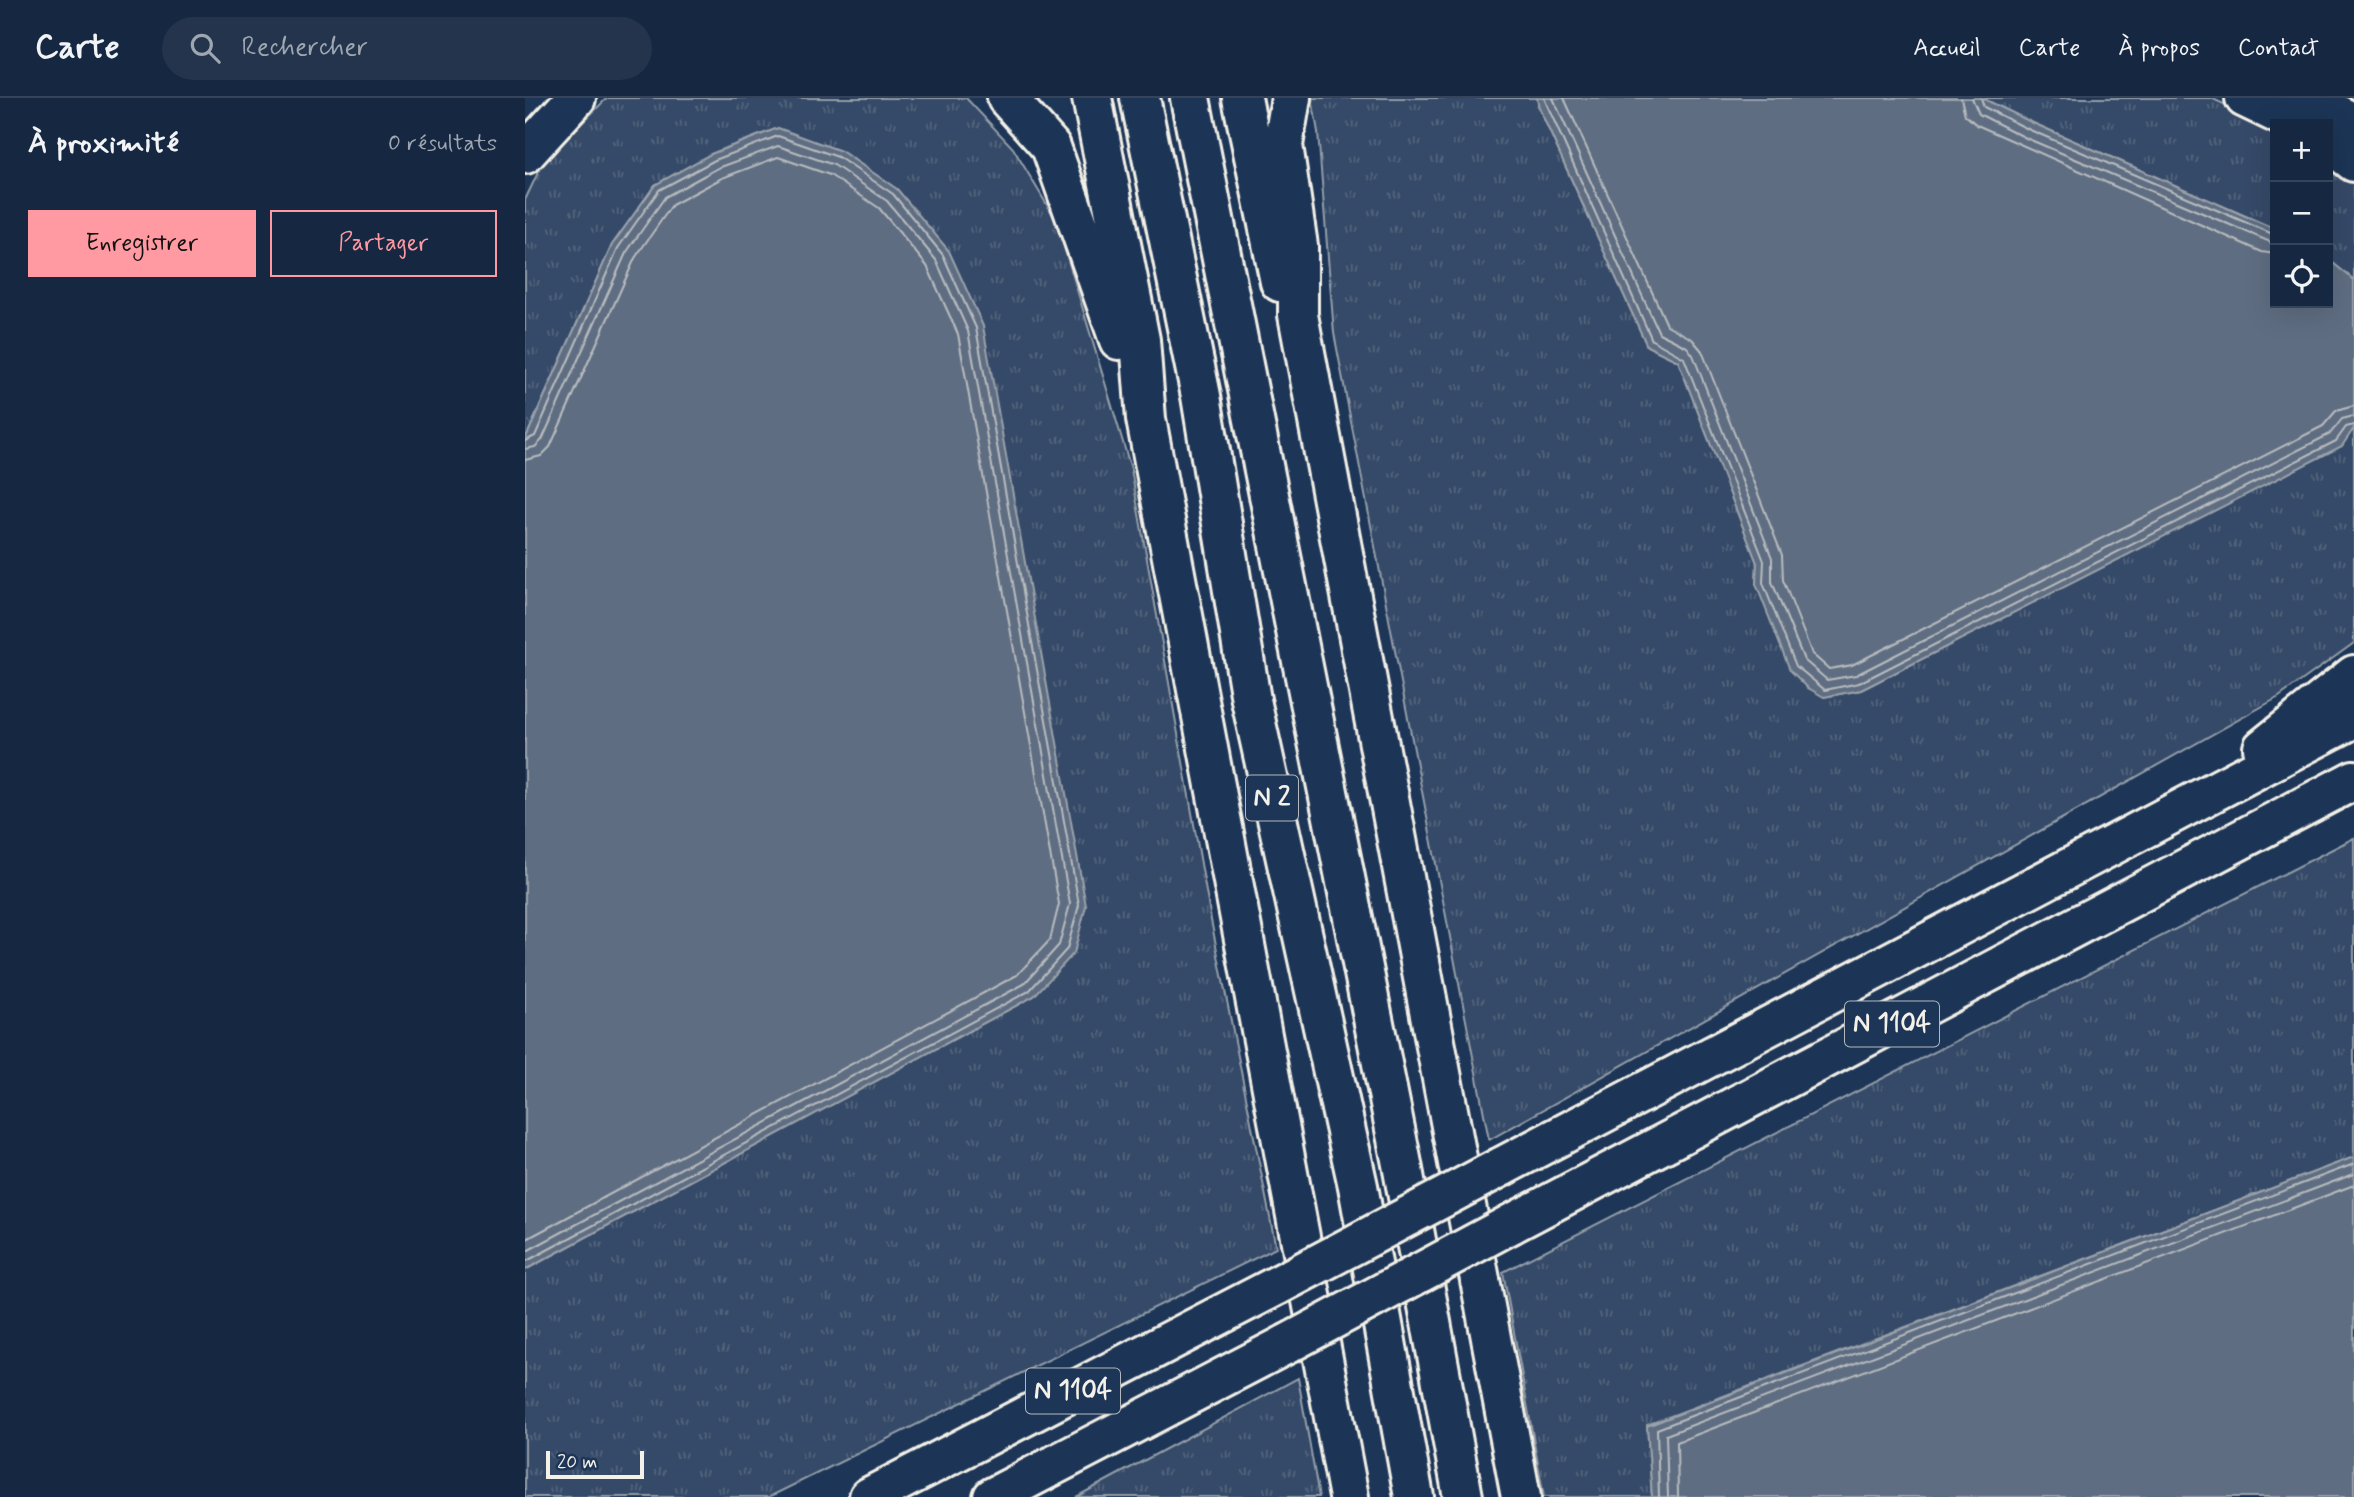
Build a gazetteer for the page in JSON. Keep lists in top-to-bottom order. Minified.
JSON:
{"streets":{"highway":["N 2","N 1104"]},"scale_bar":"20 m","page":{"header":"Carte","search":"Rechercher","nav":["Accueil","Carte","À propos","Contact"],"heading":["À proximité","0 résultats"],"map_buttons":["+","−"],"buttons":["Enregistrer","Partager"],"scale":"20 m"}}
